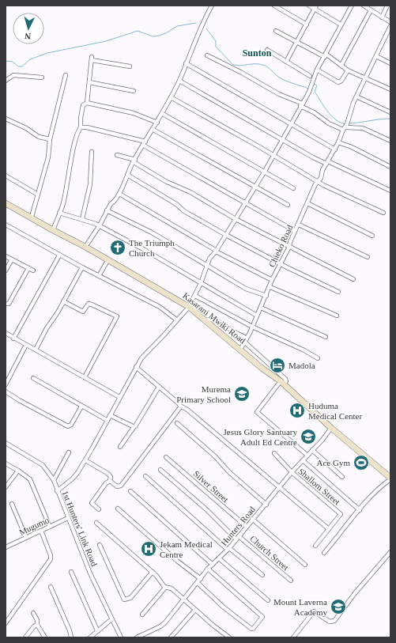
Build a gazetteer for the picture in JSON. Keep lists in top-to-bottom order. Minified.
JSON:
{"streets":{"main road":["Kasarani Mwiki Road"],"street":["Chieko Road","Silver Street","Shallom Street","Mugumo","Hunters Road","1st Hunters' Link Road","Church Street"]},"crossings":[["Chieko Road","Kasarani Mwiki Road"],["Kasarani Mwiki Road","Hunters Road"],["Silver Street","Hunters Road"],["Shallom Street","Hunters Road"],["Mugumo","1st Hunters' Link Road"],["Hunters Road","Church Street"]],"districts":["Sunton"],"places":{"church":["The Triumph Church"],"hotel":["Madola"],"school or university":["Murema Primary School","Jesus Glory Santuary Adult Ed Centre","Mount Laverna Academy"],"hospital":["Huduma Medical Center","Jekam Medical Centre"],"sports":["Ace Gym"]},"north":"bottom"}
